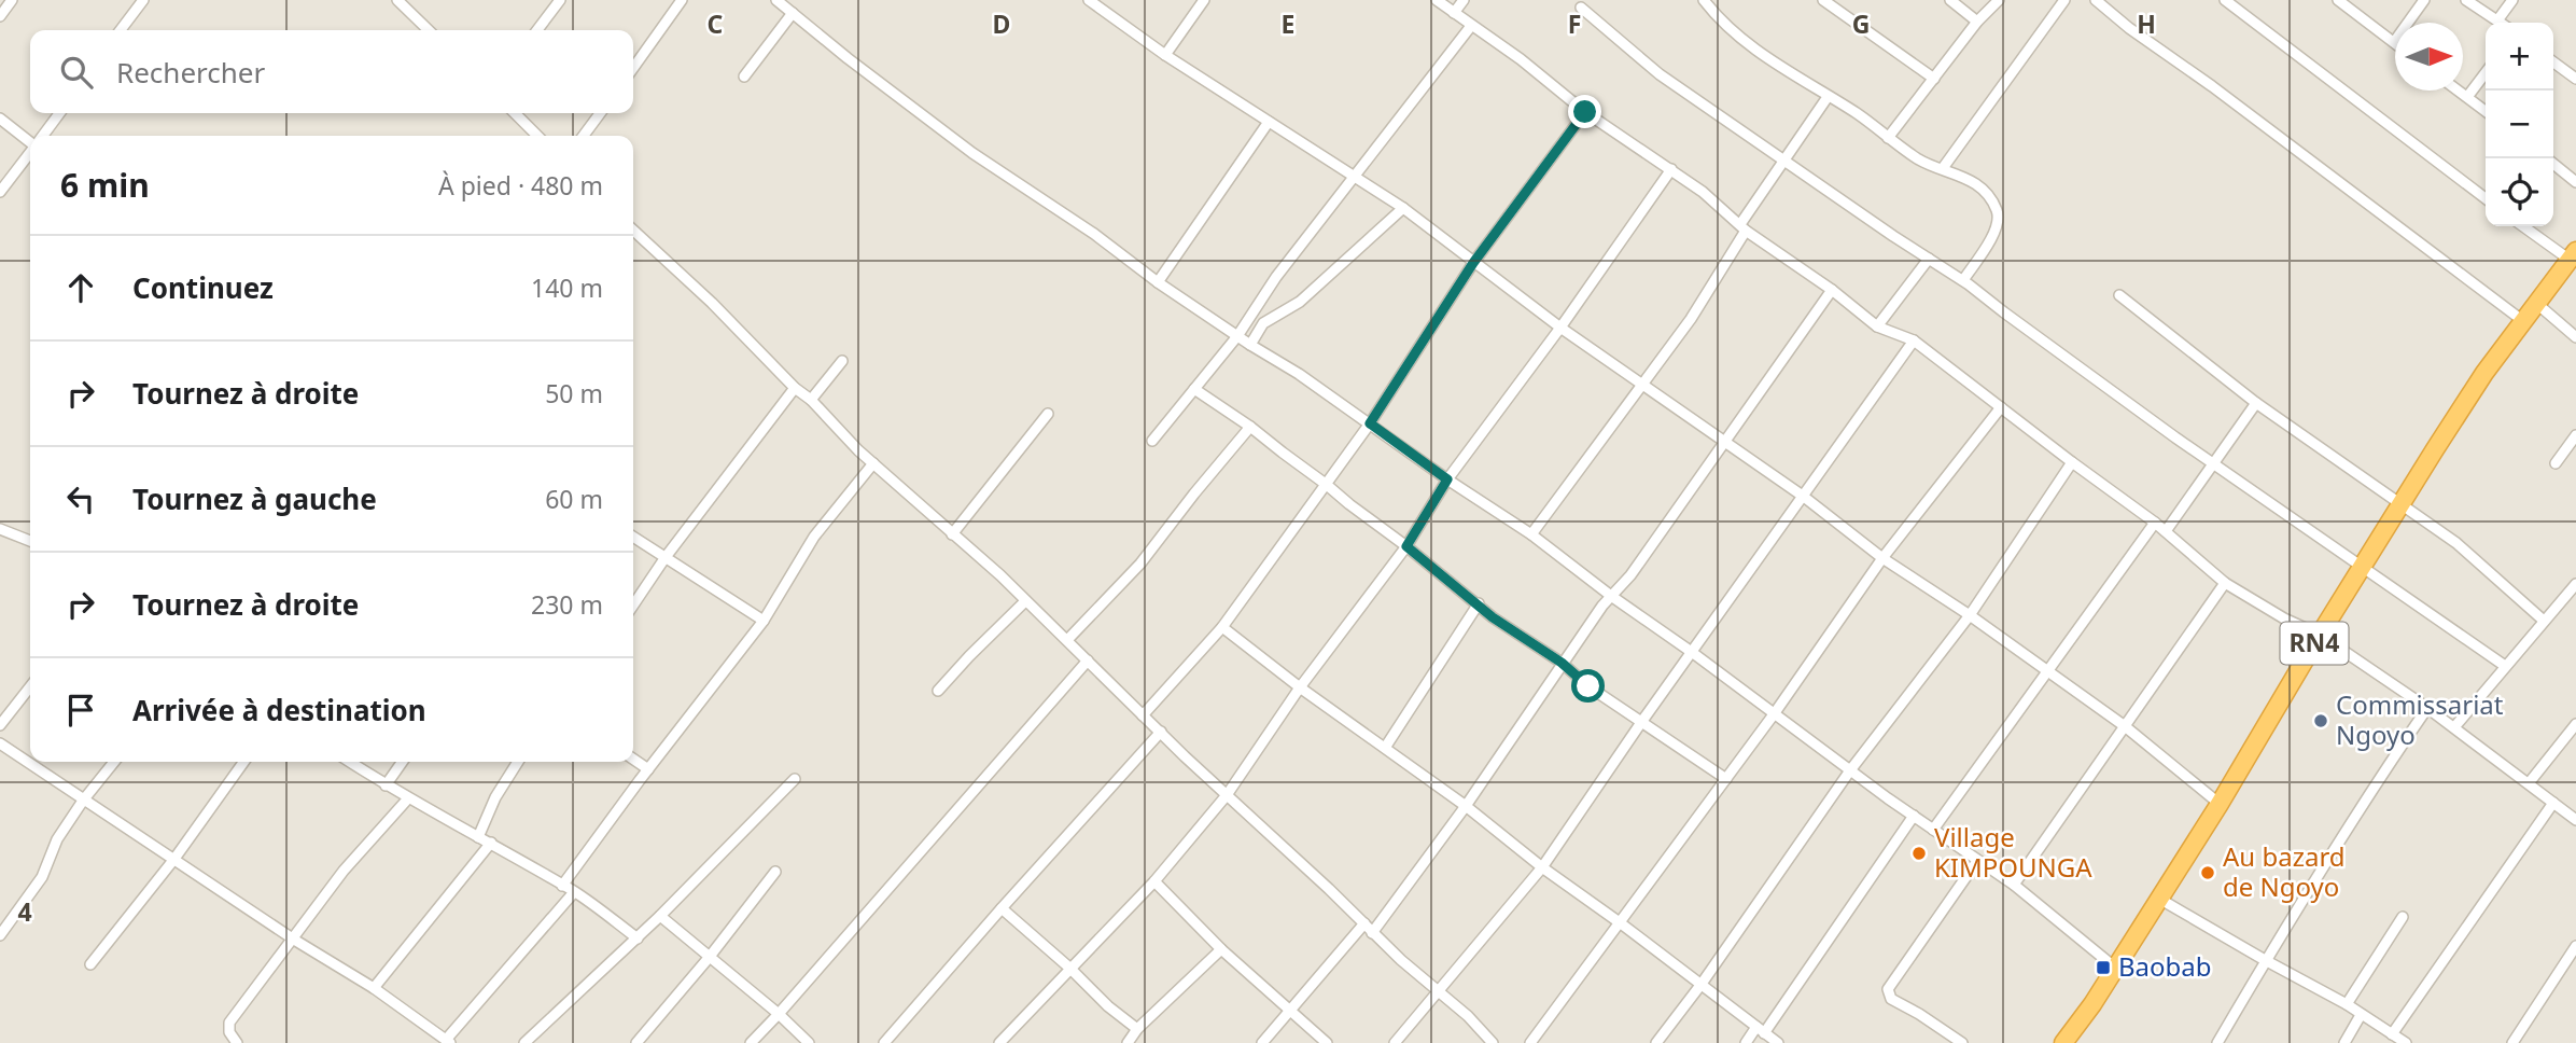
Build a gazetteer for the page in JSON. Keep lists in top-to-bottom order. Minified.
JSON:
{"streets":{"highway":["RN4"]},"places":{"other":["Commissariat Ngoyo","Village KIMPOUNGA","Au bazard de Ngoyo"],"transit":["Baobab"]},"north":"right","page":{"map_buttons":["+","−"],"search":"Rechercher","heading":["6 min","À pied · 480 m"],"list":[["Continuez","140 m"],["Tournez à droite","50 m"],["Tournez à gauche","60 m"],["Tournez à droite","230 m"],"Arrivée à destination"]},"grid":{"columns":["C","D","E","F","G","H"],"rows":["4"]}}
